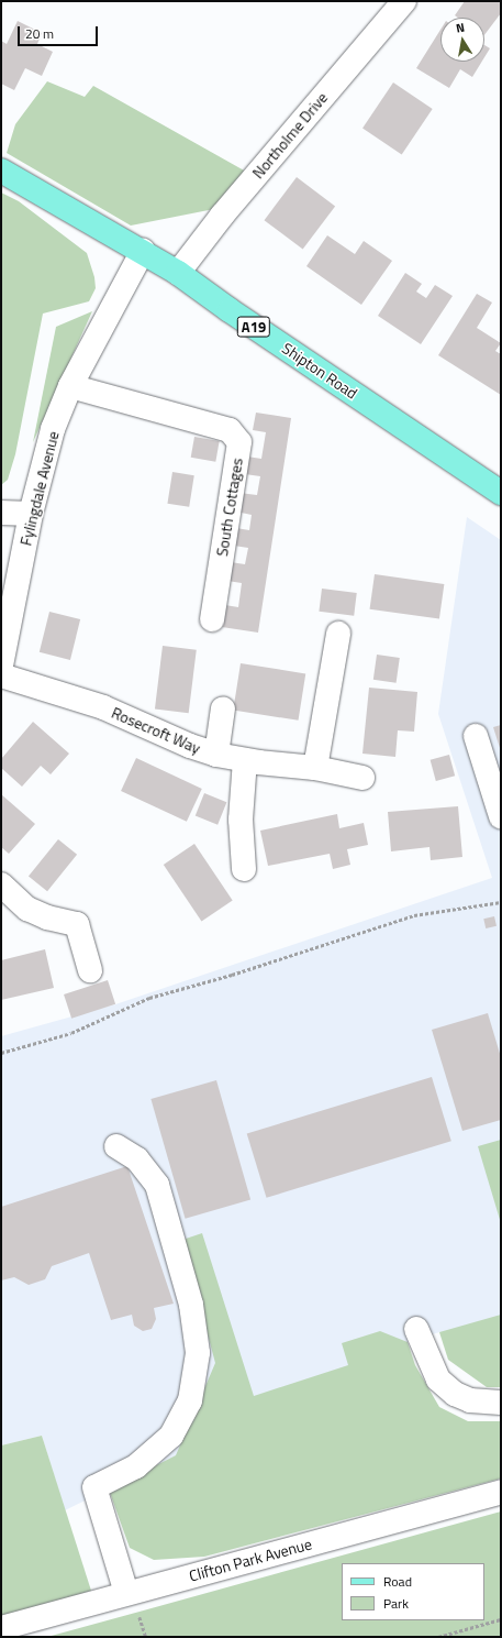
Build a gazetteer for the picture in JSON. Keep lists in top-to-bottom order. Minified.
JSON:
{"streets":{"main road":["A19","Shipton Road"],"street":["Northolme Drive","Fylingdale Avenue","South Cottages","Rosecroft Way","Clifton Park Avenue"]},"crossings":[["Northolme Drive","Shipton Road"],["Shipton Road","Fylingdale Avenue"],["Fylingdale Avenue","South Cottages"]],"legend":["Road","Park"],"scale_bar":"20 m","north":"top"}
